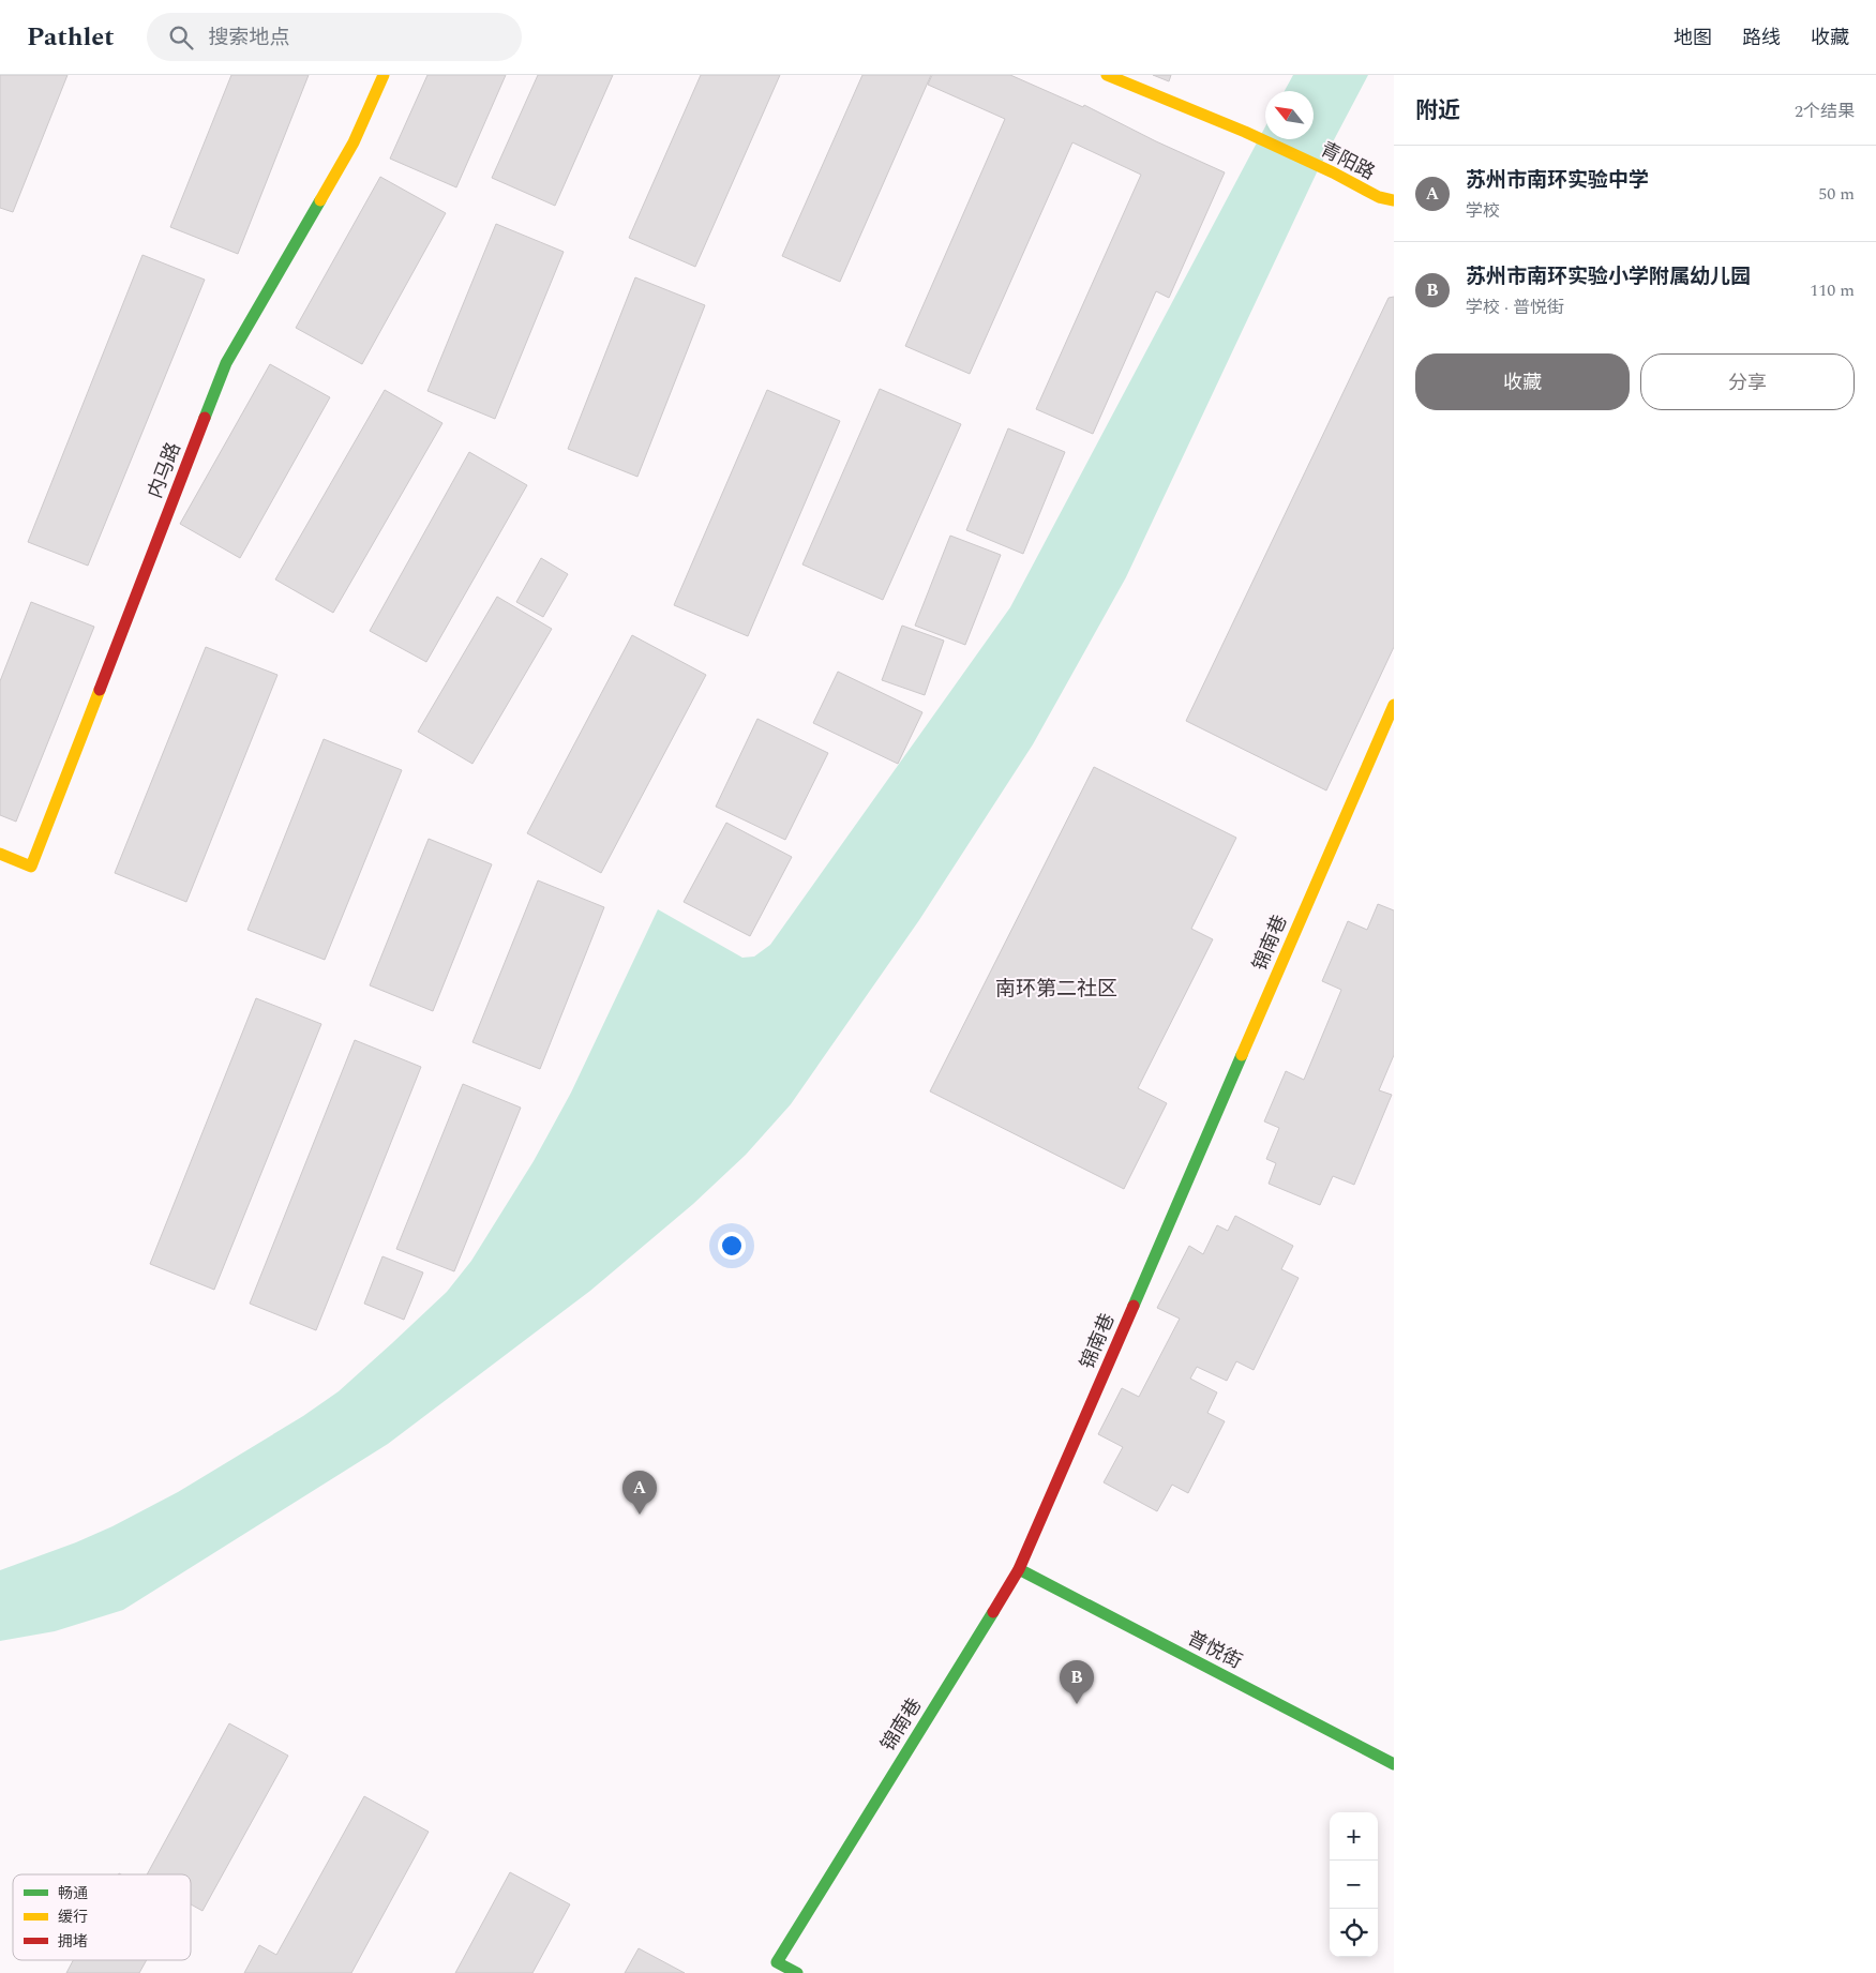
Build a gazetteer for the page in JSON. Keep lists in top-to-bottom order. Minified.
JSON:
{"streets":{"street":["青阳路","内马路","锦南巷","普悦街"]},"crossings":[["锦南巷","普悦街"]],"districts":["南环第二社区"],"legend":["畅通","缓行","拥堵"],"north":"top left","page":{"header":"Pathlet","search":"搜索地点","nav":["地图","路线","收藏"],"heading":["附近","2个结果"],"list":[{"mark":"A","name":"苏州市南环实验中学","note":"学校","value":"50 m"},{"mark":"B","name":"苏州市南环实验小学附属幼儿园","note":"学校 · 普悦街","value":"110 m"}],"buttons":["收藏","分享"],"pins":["A","B"],"map_buttons":["+","−"]}}
